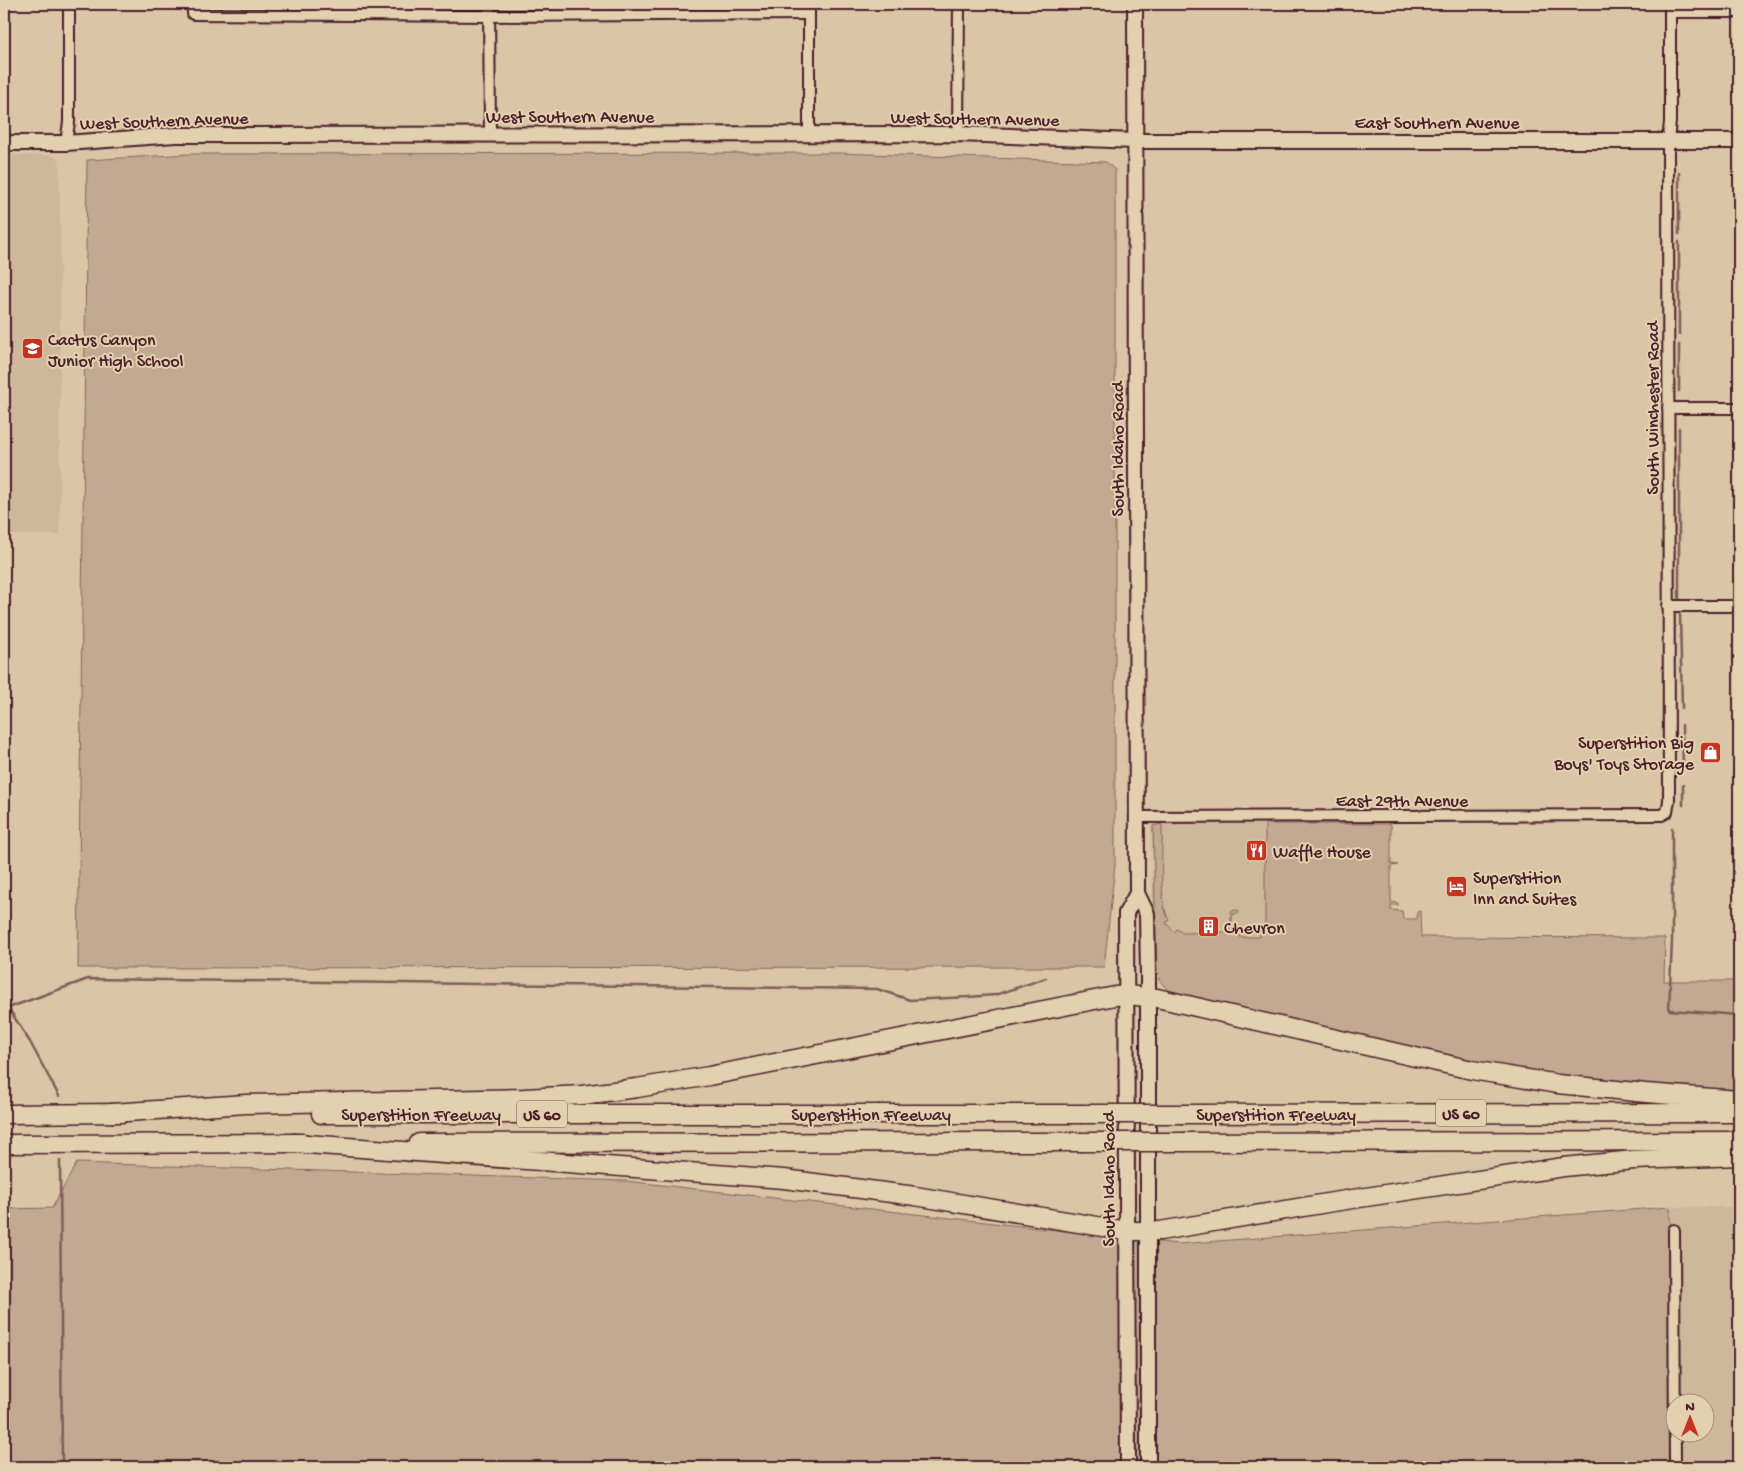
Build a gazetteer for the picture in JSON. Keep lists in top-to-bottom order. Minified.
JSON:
{"streets":{"highway":["US 60","Superstition Freeway"],"main road":["West Southern Avenue","East Southern Avenue","South Idaho Road"],"street":["South Winchester Road","East 29th Avenue"]},"crossings":[["West Southern Avenue","East Southern Avenue"],["West Southern Avenue","South Idaho Road"],["East Southern Avenue","South Winchester Road"],["East Southern Avenue","South Idaho Road"],["South Winchester Road","East 29th Avenue"],["South Idaho Road","East 29th Avenue"]],"places":{"school or university":["Cactus Canyon Junior High School"],"shop":["Superstition Big Boys' Toys Storage"],"restaurant":["Waffle House"],"hotel":["Superstition Inn and Suites"],"building":["Chevron"]},"north":"top"}
